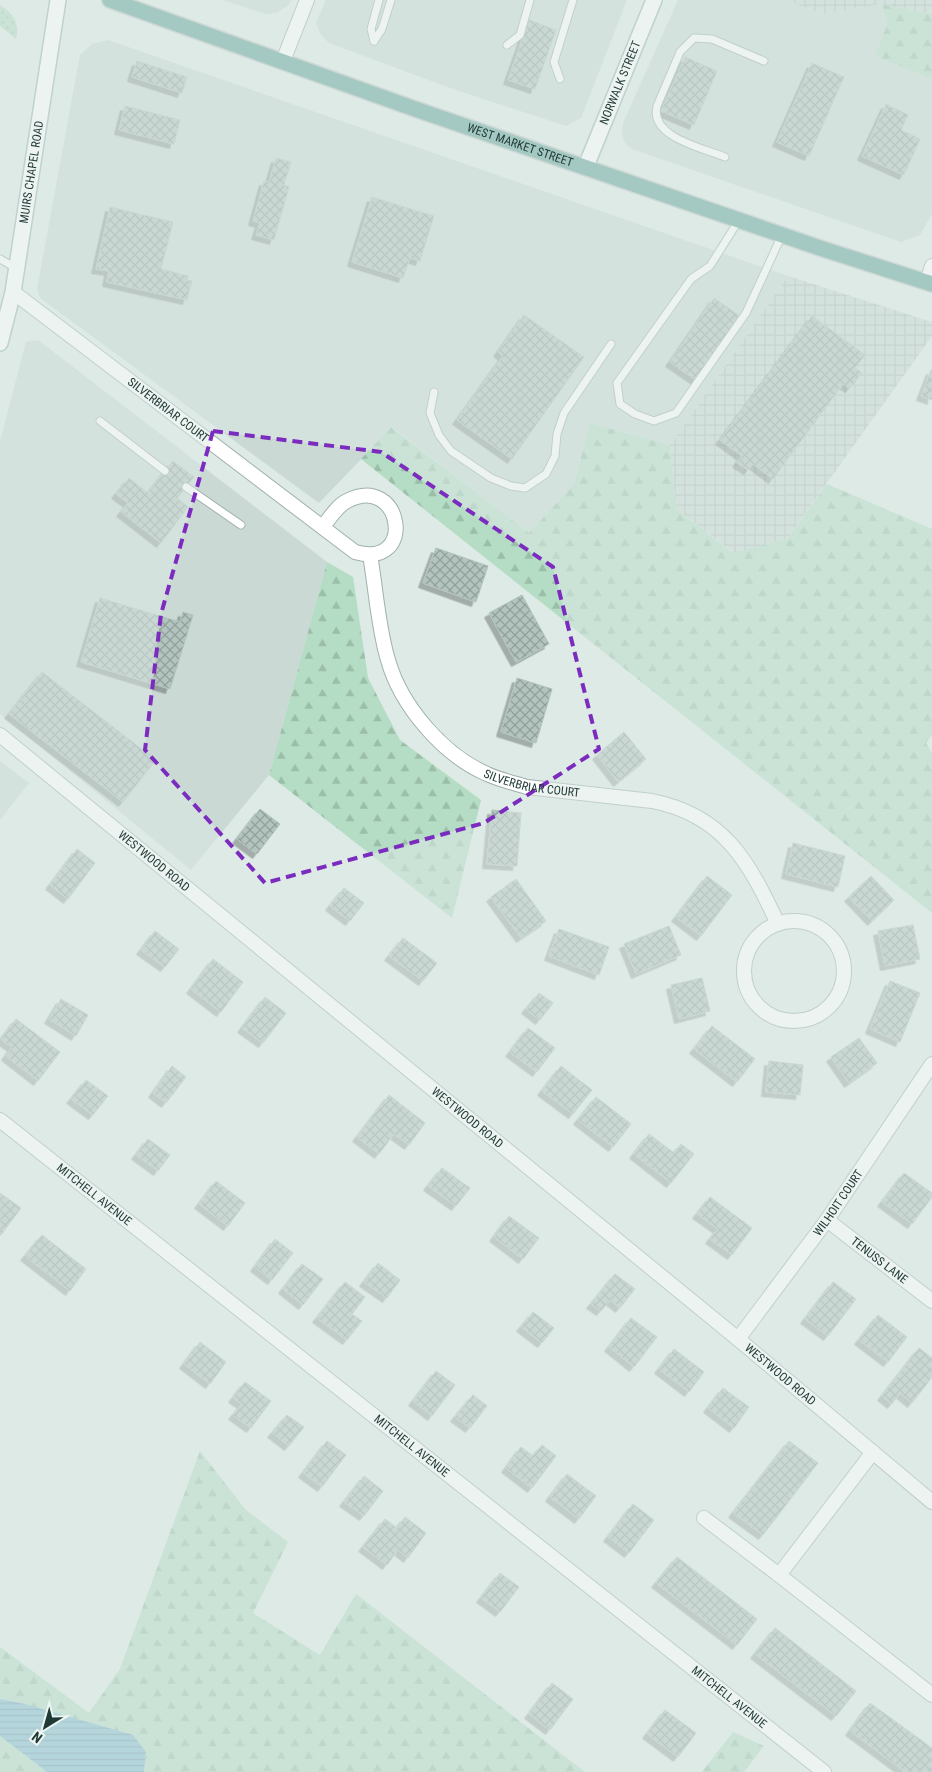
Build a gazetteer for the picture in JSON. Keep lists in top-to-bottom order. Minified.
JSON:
{"streets":{"main road":["NORWALK STREET","WEST MARKET STREET","MUIRS CHAPEL ROAD"],"street":["SILVERBRIAR COURT","WESTWOOD ROAD","MITCHELL AVENUE","WILHOIT COURT","TENUSS LANE"]},"crossings":[["NORWALK STREET","WEST MARKET STREET"],["MUIRS CHAPEL ROAD","SILVERBRIAR COURT"],["WESTWOOD ROAD","WILHOIT COURT"],["WILHOIT COURT","TENUSS LANE"]],"north":"bottom left"}
